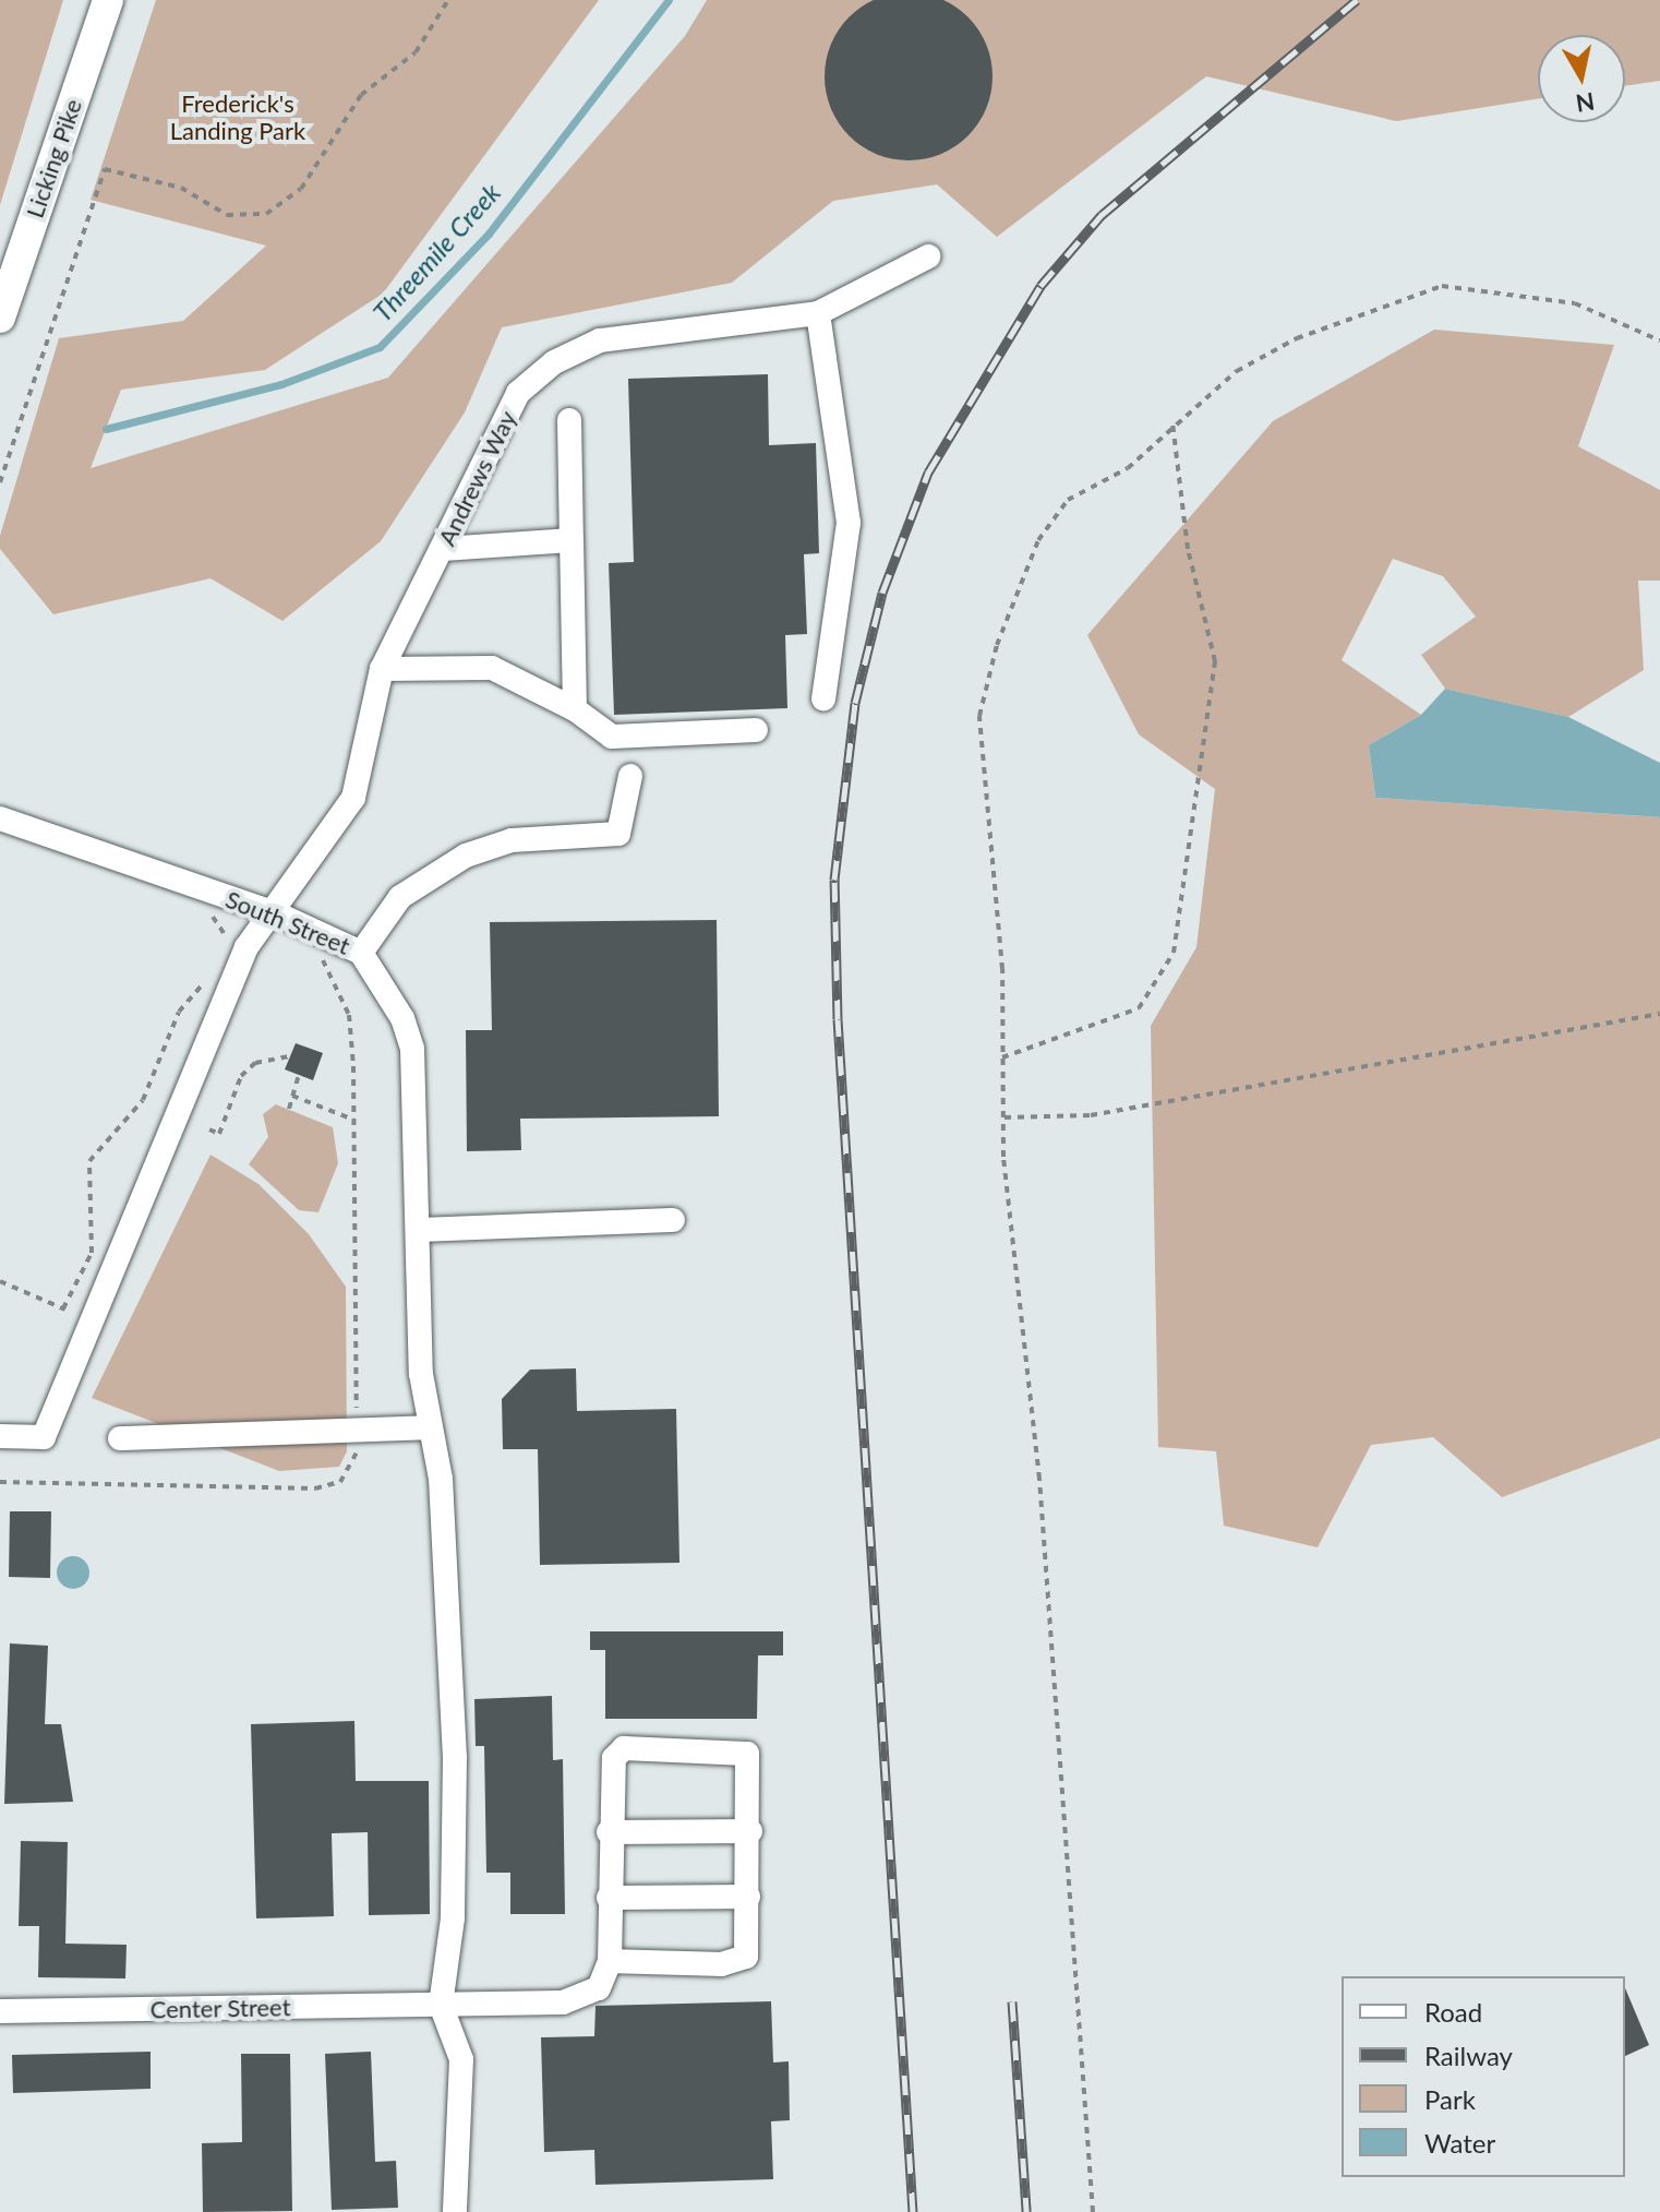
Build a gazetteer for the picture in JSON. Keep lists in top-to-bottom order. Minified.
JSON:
{"streets":{"main road":["Licking Pike"],"street":["Andrews Way","South Street","Center Street"]},"crossings":[["Andrews Way","South Street"],["South Street","Center Street"]],"water":["Threemile Creek"],"parks":["Frederick's Landing Park"],"legend":["Road","Railway","Park","Water"],"north":"bottom"}
